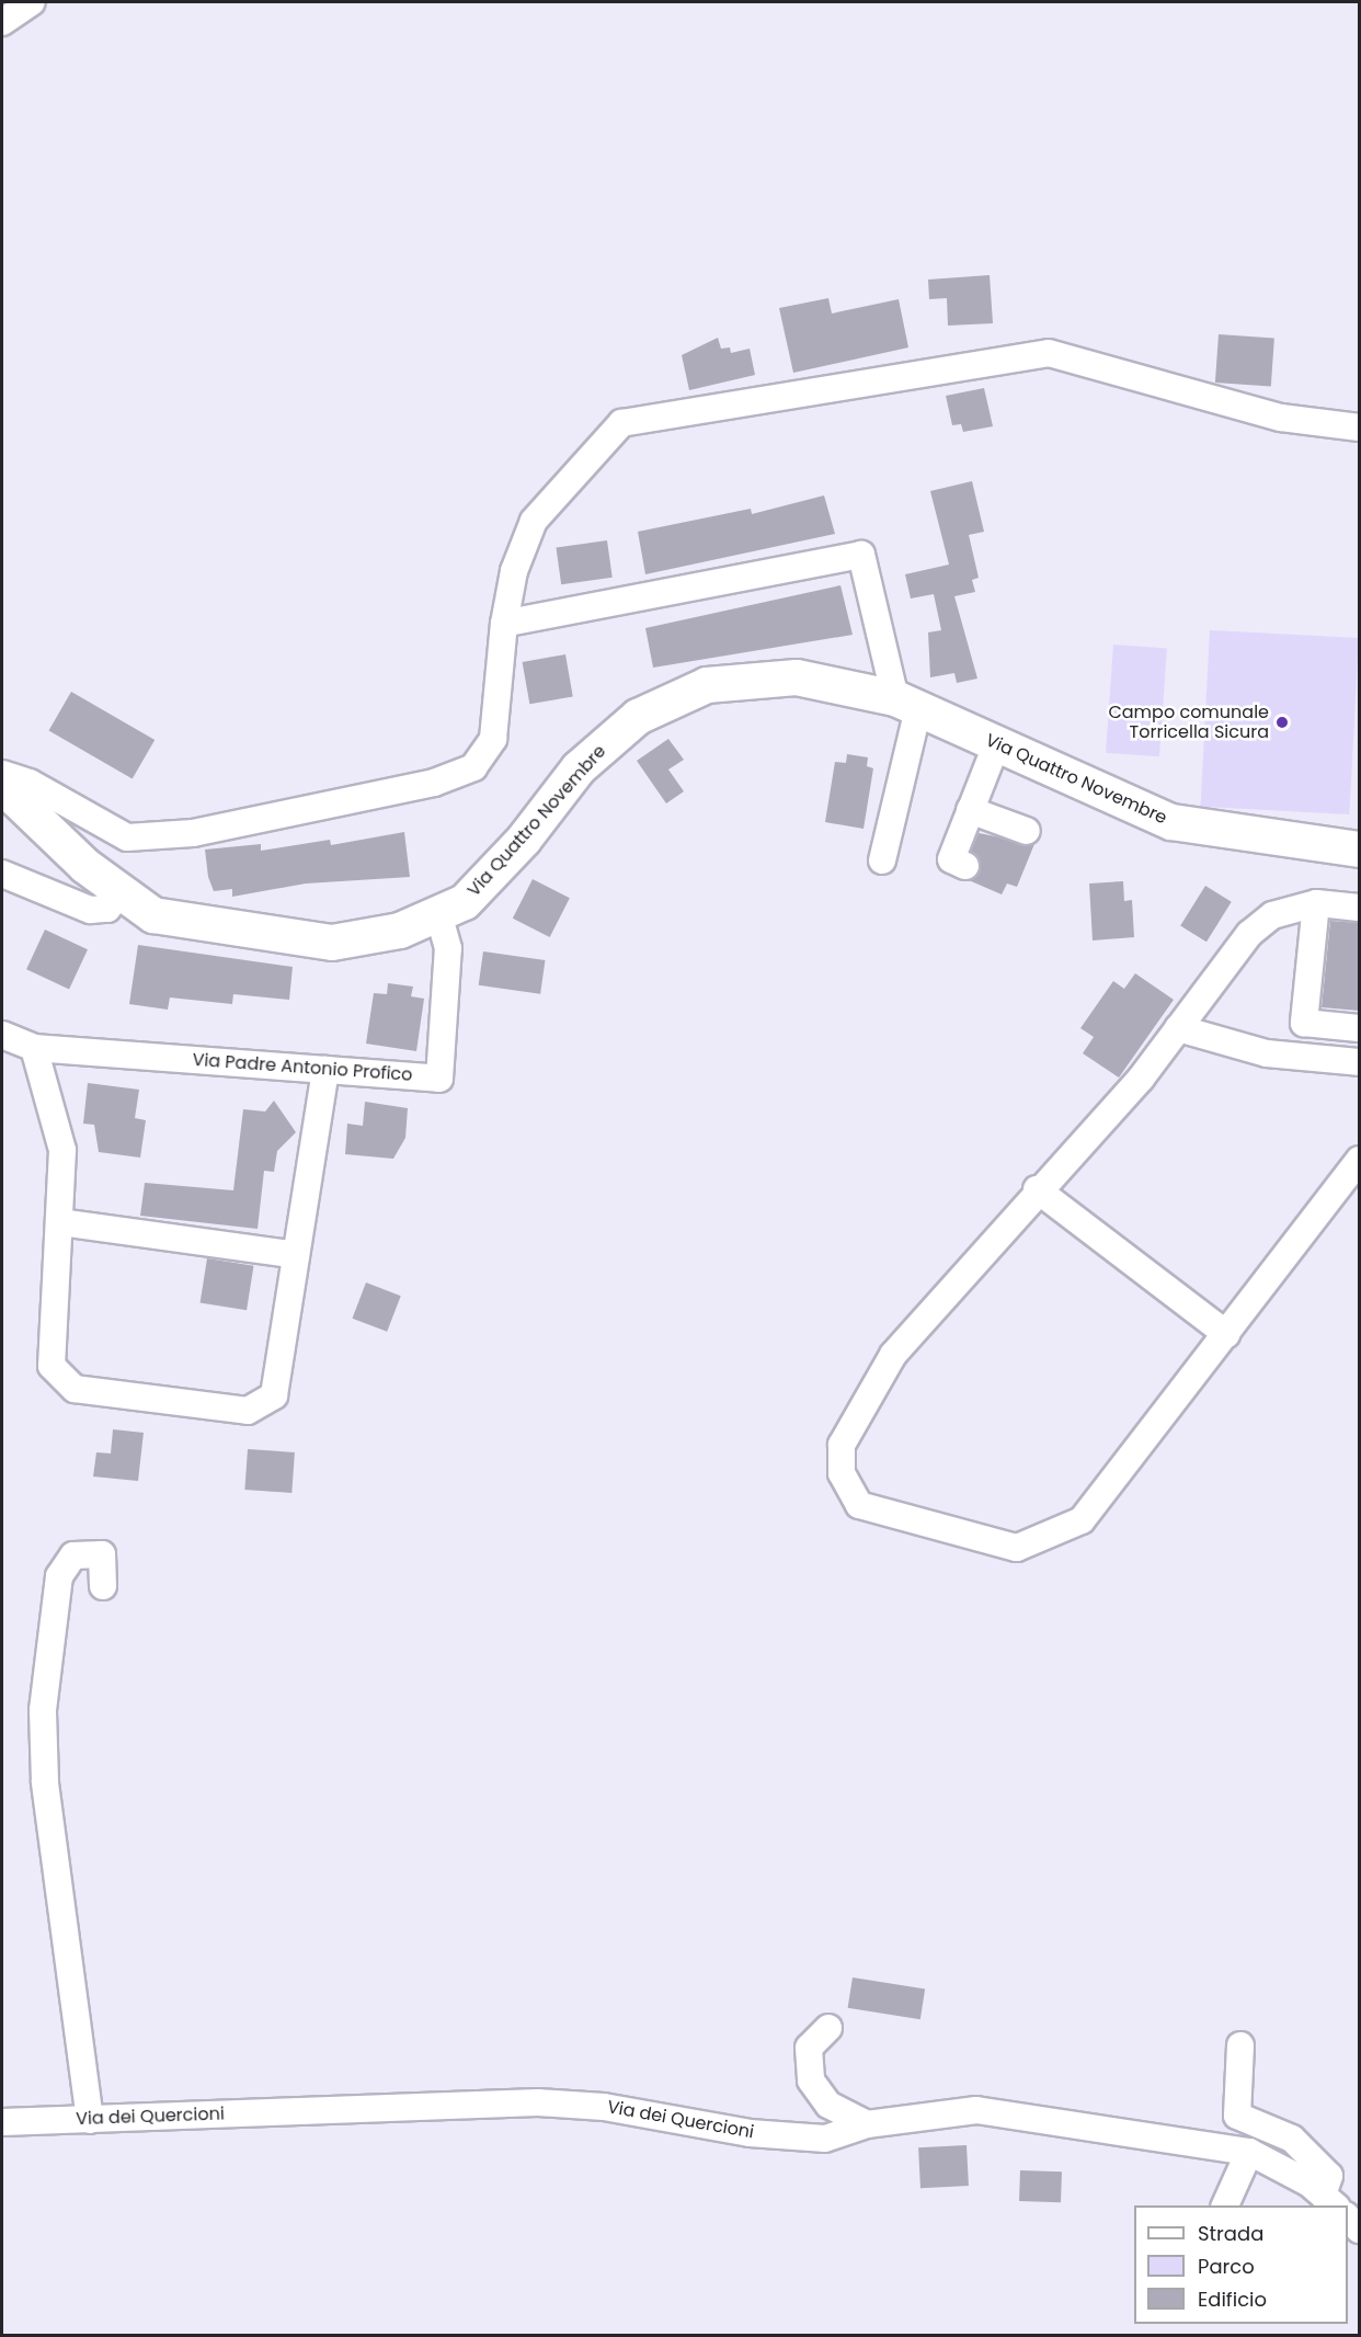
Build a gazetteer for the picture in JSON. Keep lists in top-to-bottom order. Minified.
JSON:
{"streets":{"main road":["Via Quattro Novembre"],"street":["Via Padre Antonio Profico","Via dei Quercioni"]},"crossings":[["Via Quattro Novembre","Via Padre Antonio Profico"]],"places":["Campo comunale Torricella Sicura"],"legend":["Strada","Parco","Edificio"]}
